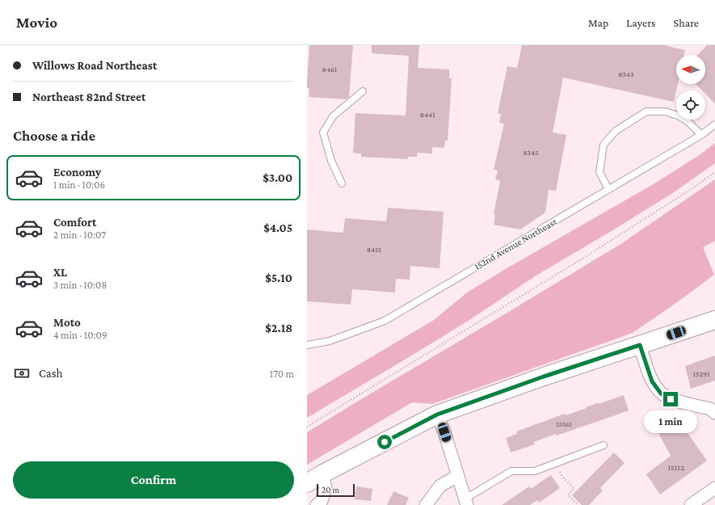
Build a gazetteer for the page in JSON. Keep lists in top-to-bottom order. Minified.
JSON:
{"streets":{"lane":["152nd Avenue Northeast"]},"house_numbers":["8461","8343","8441","8345","8415","15291","15161","15152"],"scale_bar":"20 m","north":"left","page":{"header":"Movio","nav":["Map","Layers","Share"],"banner":["Willows Road Northeast","Northeast 82nd Street"],"heading":"Choose a ride","list":[{"name":"Economy","note":"1 min · 10:06","value":"$3.00"},{"name":"Comfort","note":"2 min · 10:07","value":"$4.05"},{"name":"XL","note":"3 min · 10:08","value":"$5.10"},{"name":"Moto","note":"4 min · 10:09","value":"$2.18"}],"pay":["Cash","170 m"],"bubble":"1 min","buttons":"Confirm","scale":"20 m"}}
